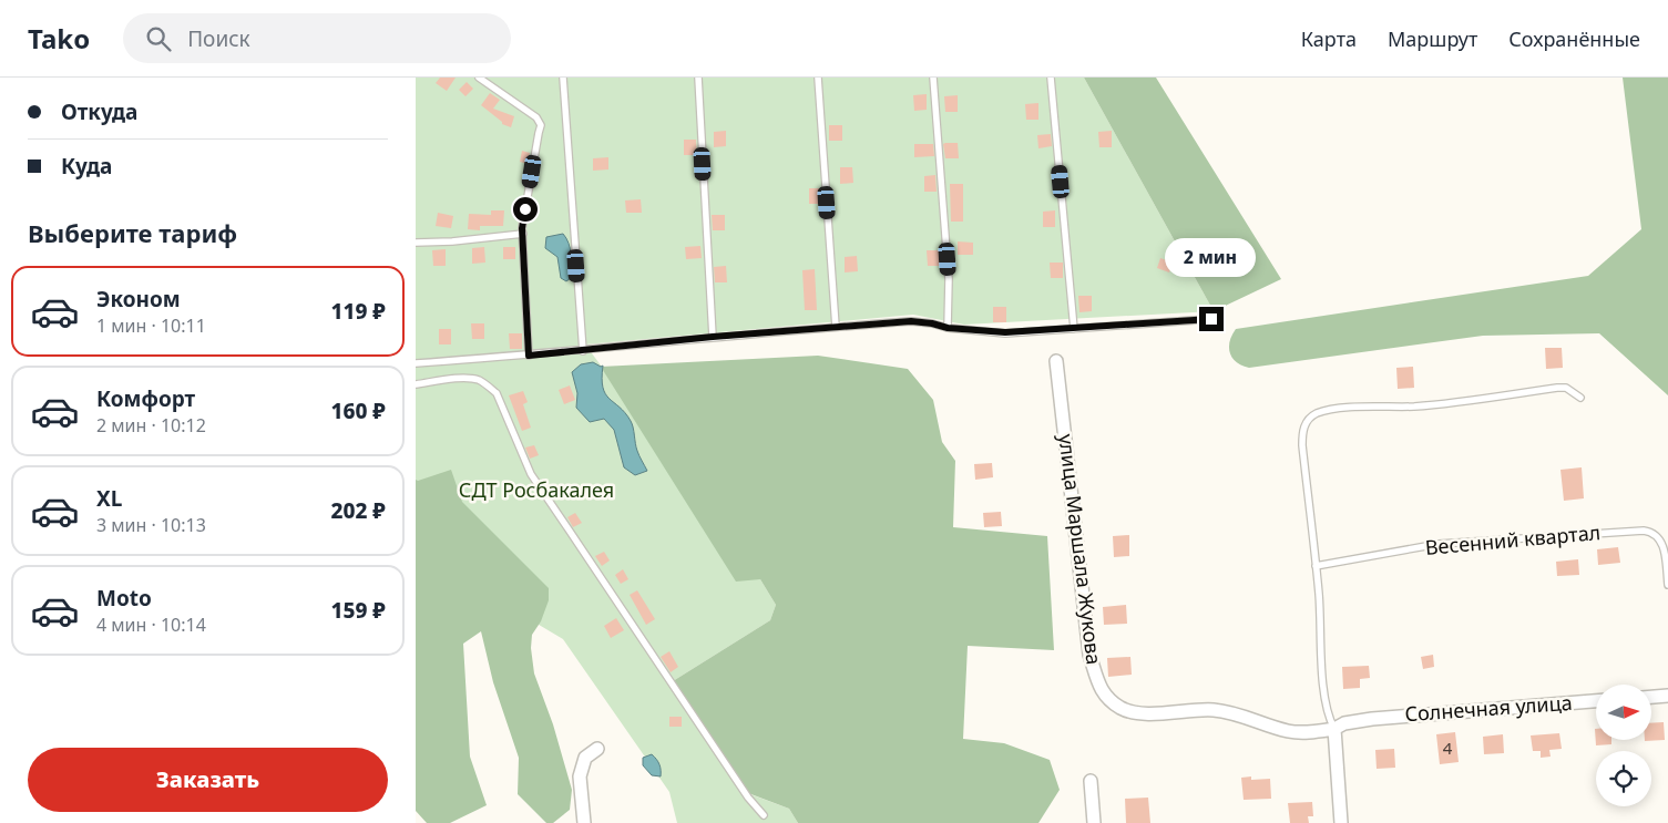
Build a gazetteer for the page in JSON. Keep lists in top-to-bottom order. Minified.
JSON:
{"streets":{"street":["улица Маршала Жукова","Солнечная улица"],"lane":["Весенний квартал"]},"crossings":[["улица Маршала Жукова","Солнечная улица"]],"parks":["СДТ Росбакалея"],"house_numbers":["4"],"north":"right","page":{"header":"Tako","search":"Поиск","nav":["Карта","Маршрут","Сохранённые"],"banner":["Откуда","Куда"],"heading":"Выберите тариф","bubble":"2 мин","list":[{"name":"Эконом","note":"1 мин · 10:11","value":"119 ₽"},{"name":"Комфорт","note":"2 мин · 10:12","value":"160 ₽"},{"name":"XL","note":"3 мин · 10:13","value":"202 ₽"},{"name":"Moto","note":"4 мин · 10:14","value":"159 ₽"}],"buttons":"Заказать"}}
